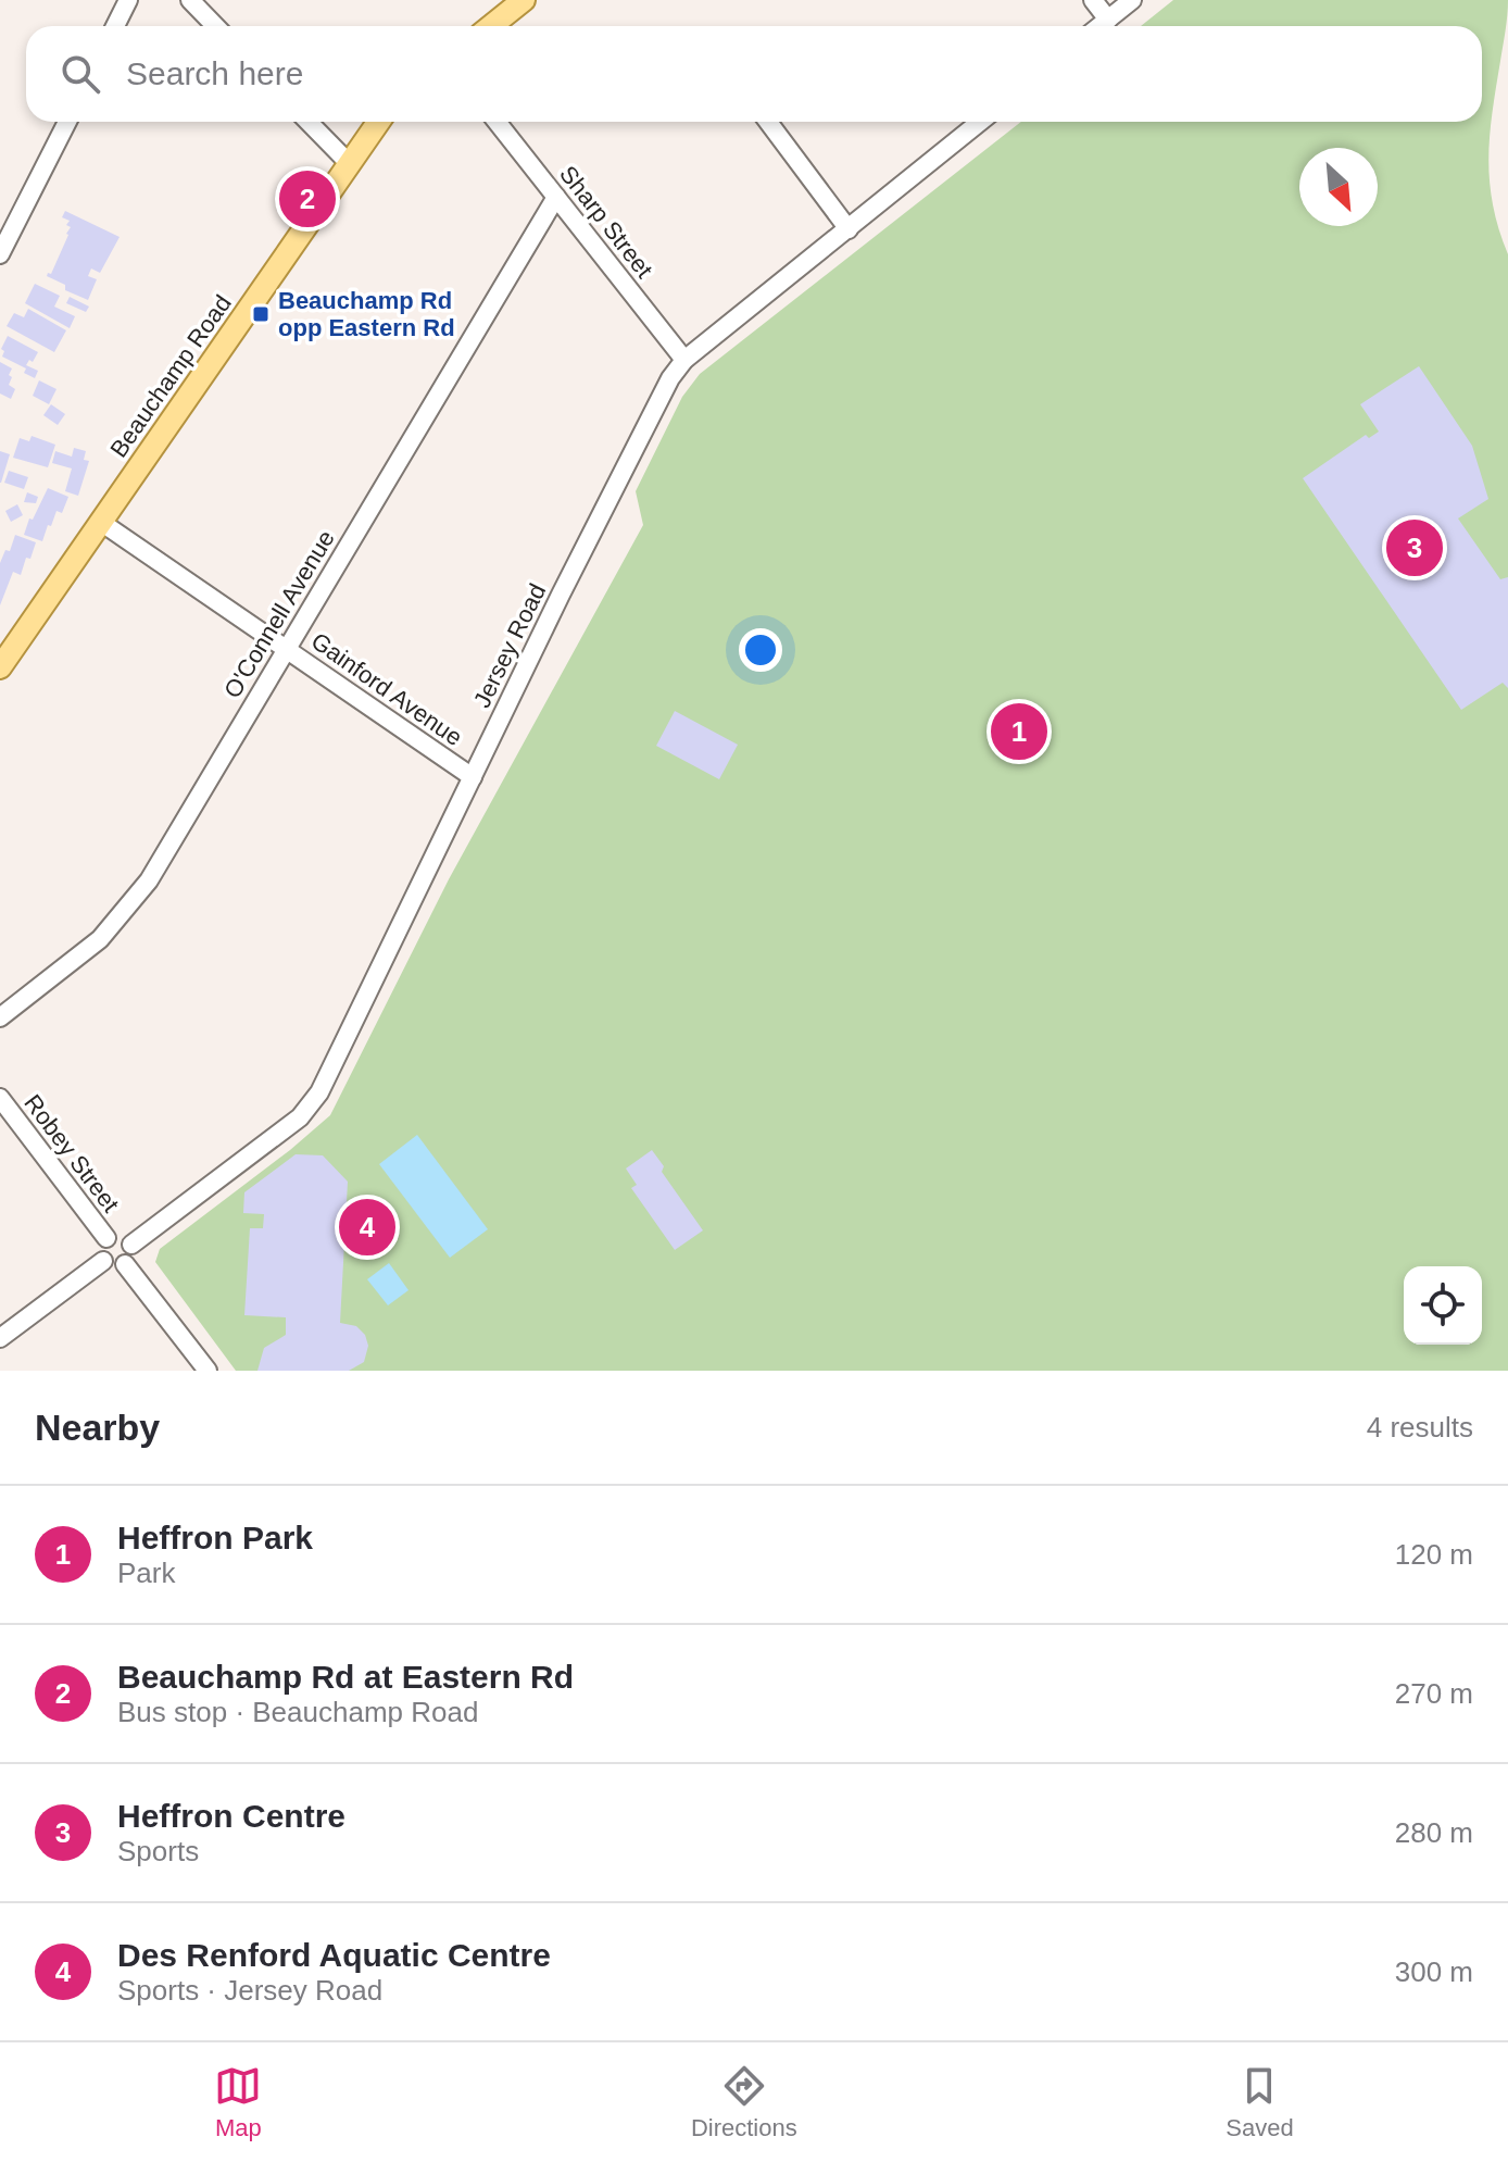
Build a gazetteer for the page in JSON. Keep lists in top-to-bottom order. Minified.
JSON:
{"streets":{"main road":["Beauchamp Road"],"street":["Sharp Street","O'Connell Avenue","Jersey Road","Gainford Avenue","Robey Street"]},"crossings":[["Sharp Street","O'Connell Avenue"],["Sharp Street","Jersey Road"],["Beauchamp Road","Gainford Avenue"],["O'Connell Avenue","Gainford Avenue"],["Jersey Road","Gainford Avenue"],["Jersey Road","Robey Street"]],"places":{"transit":["Beauchamp Rd opp Eastern Rd"]},"north":"bottom right","page":{"search":"Search here","pins":["2","3","1","4"],"heading":["Nearby","4 results"],"list":[{"mark":"1","name":"Heffron Park","note":"Park","value":"120 m"},{"mark":"2","name":"Beauchamp Rd at Eastern Rd","note":"Bus stop · Beauchamp Road","value":"270 m"},{"mark":"3","name":"Heffron Centre","note":"Sports","value":"280 m"},{"mark":"4","name":"Des Renford Aquatic Centre","note":"Sports · Jersey Road","value":"300 m"}],"nav":["Map","Directions","Saved"]}}
